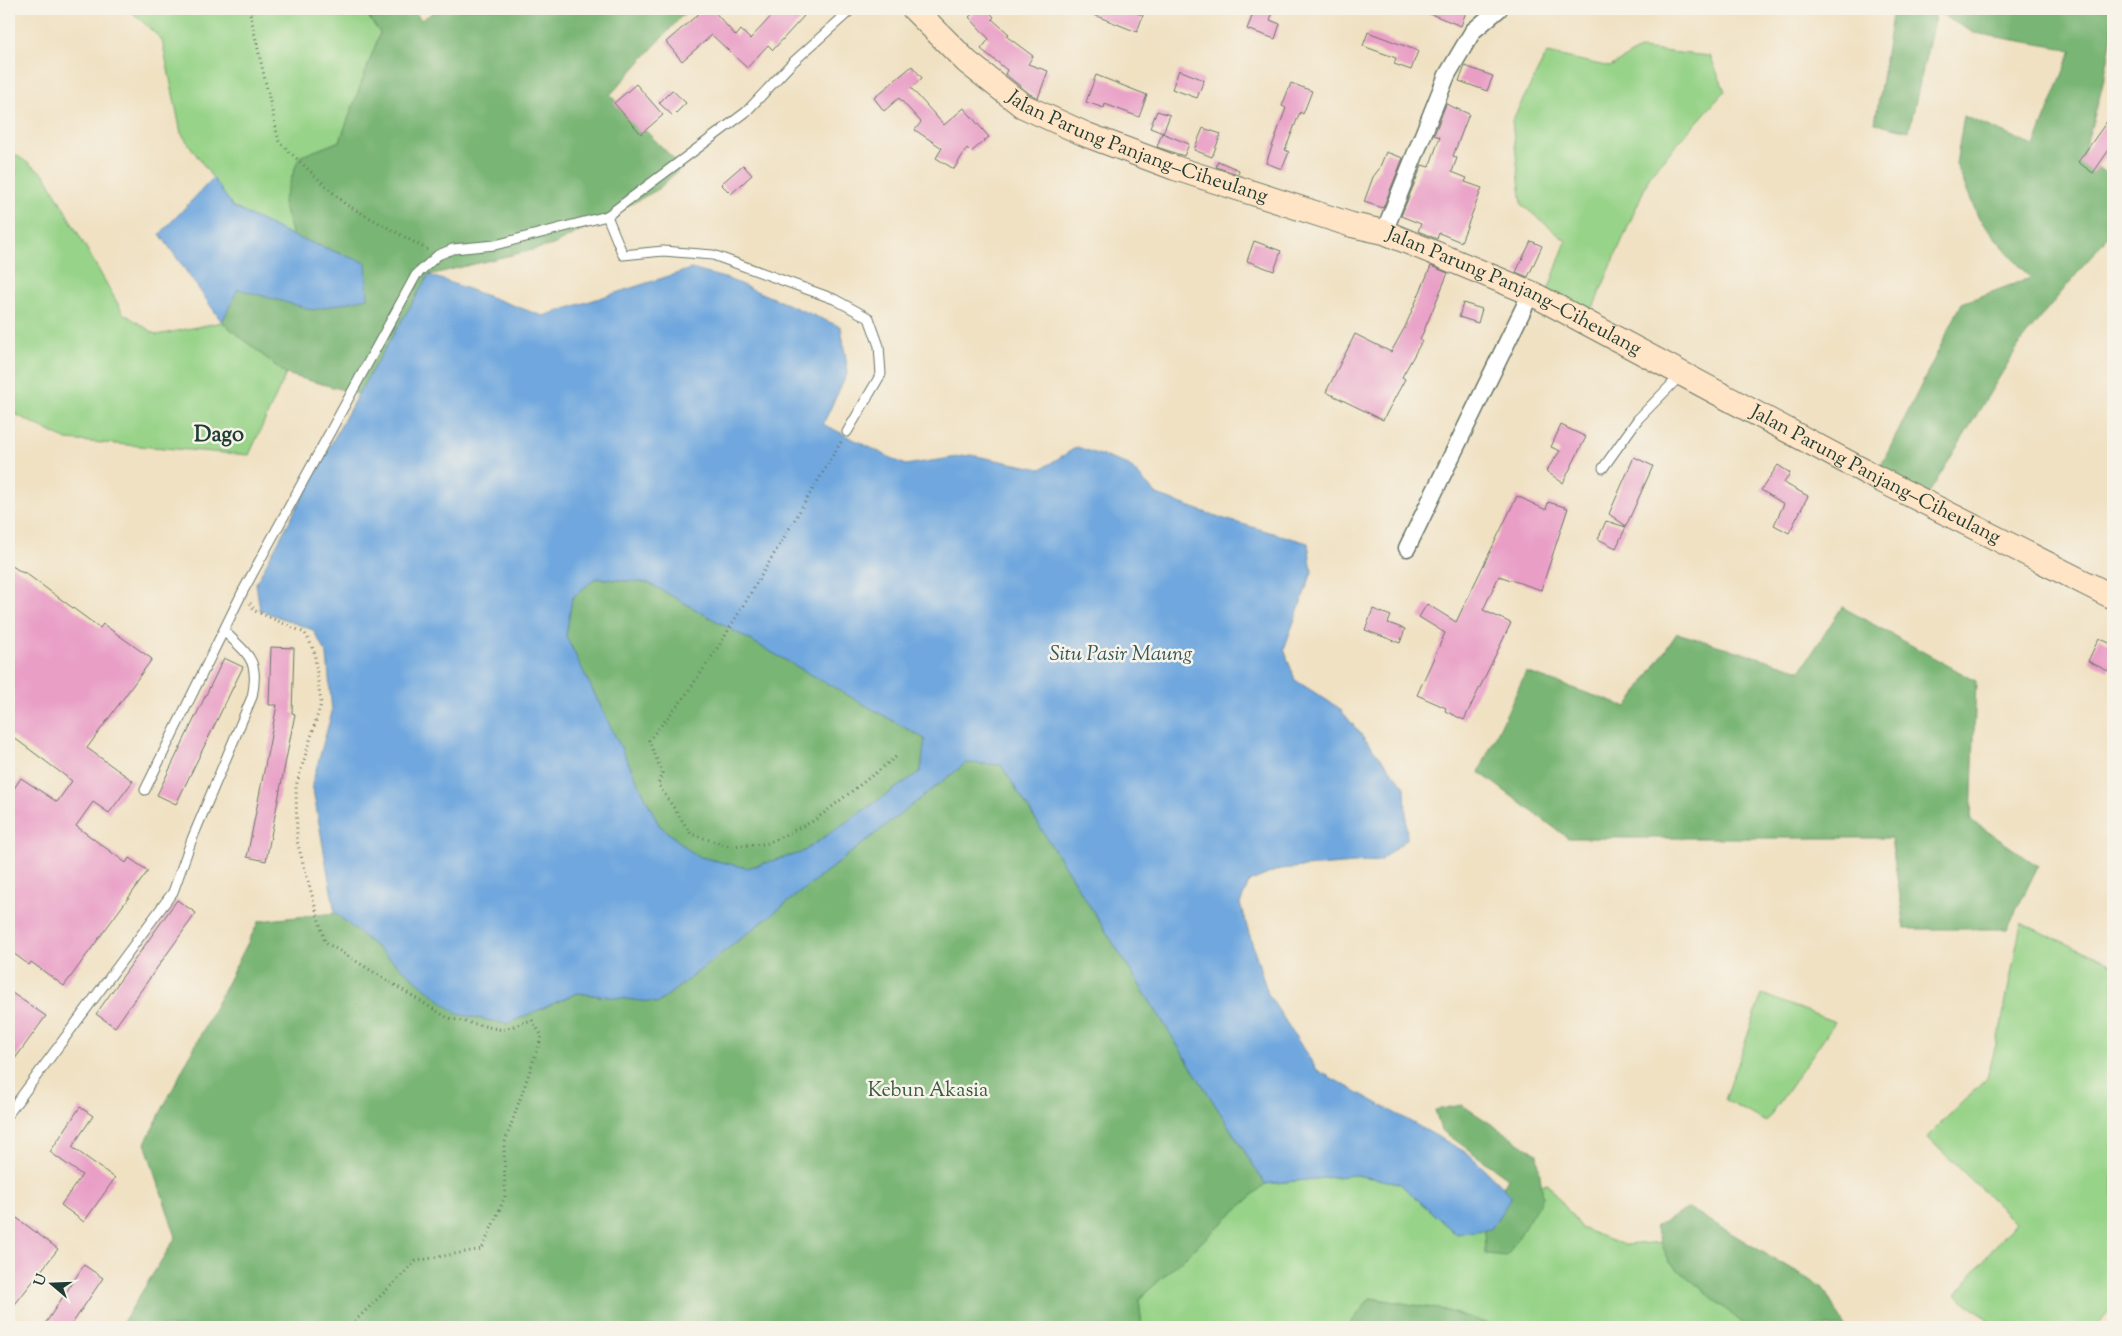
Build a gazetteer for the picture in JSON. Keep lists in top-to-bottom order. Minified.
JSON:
{"streets":{"street":["Jalan Parung Panjang–Ciheulang"]},"districts":["Dago"],"water":["Situ Pasir Maung"],"parks":["Kebun Akasia"],"north":"left"}
